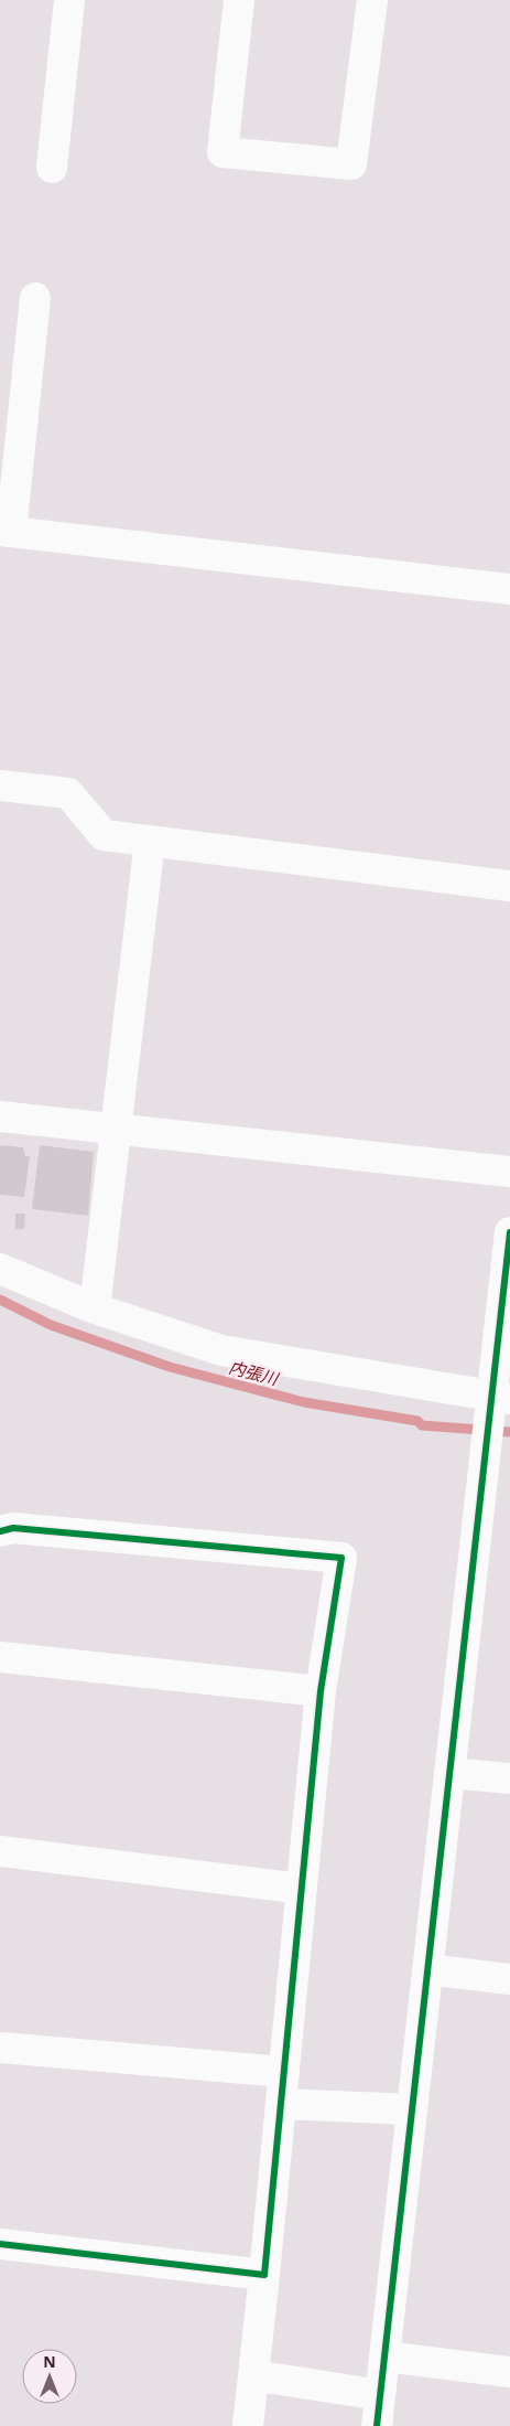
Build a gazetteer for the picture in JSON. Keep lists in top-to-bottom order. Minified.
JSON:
{"water":["内張川"],"north":"top"}
